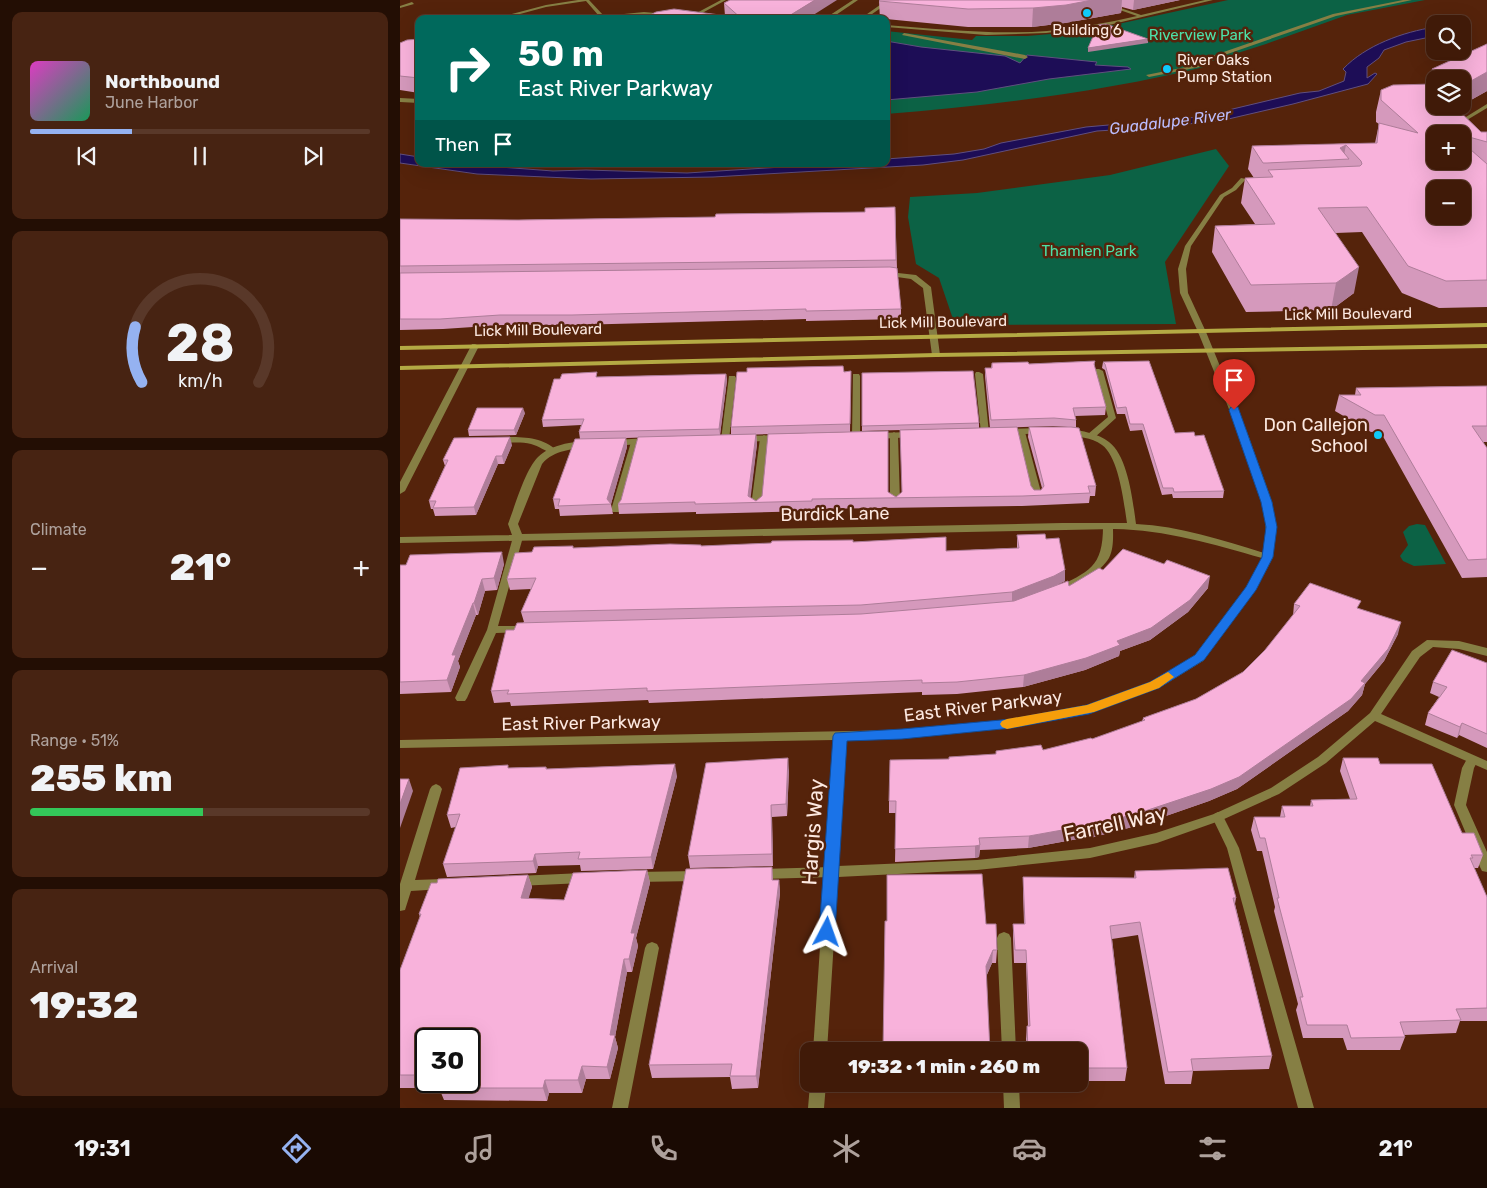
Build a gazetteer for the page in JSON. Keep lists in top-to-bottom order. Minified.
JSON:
{"streets":{"main road":["Lick Mill Boulevard"],"street":["Burdick Lane","East River Parkway","Farrell Way","Hargis Way"]},"crossings":[["Lick Mill Boulevard","East River Parkway"],["Burdick Lane","East River Parkway"],["East River Parkway","Hargis Way"],["Farrell Way","Hargis Way"]],"water":["Guadalupe River"],"parks":["Riverview Park","Thamien Park"],"places":["Building 6","River Oaks Pump Station","Don Callejon School"],"page":{"map_buttons":["+","−"],"turn":["50 m","East River Parkway"],"song":["Northbound","June Harbor"],"then":"Then","tile":["Climate",["Range · 51%","255 km"],["Arrival","19:32"]],"heat":["−","21°","+"],"limit":"30","trip":"19:32 · 1 min · 260 m","tabs":["19:31","21°"],"gauge":["28","km/h"]}}
